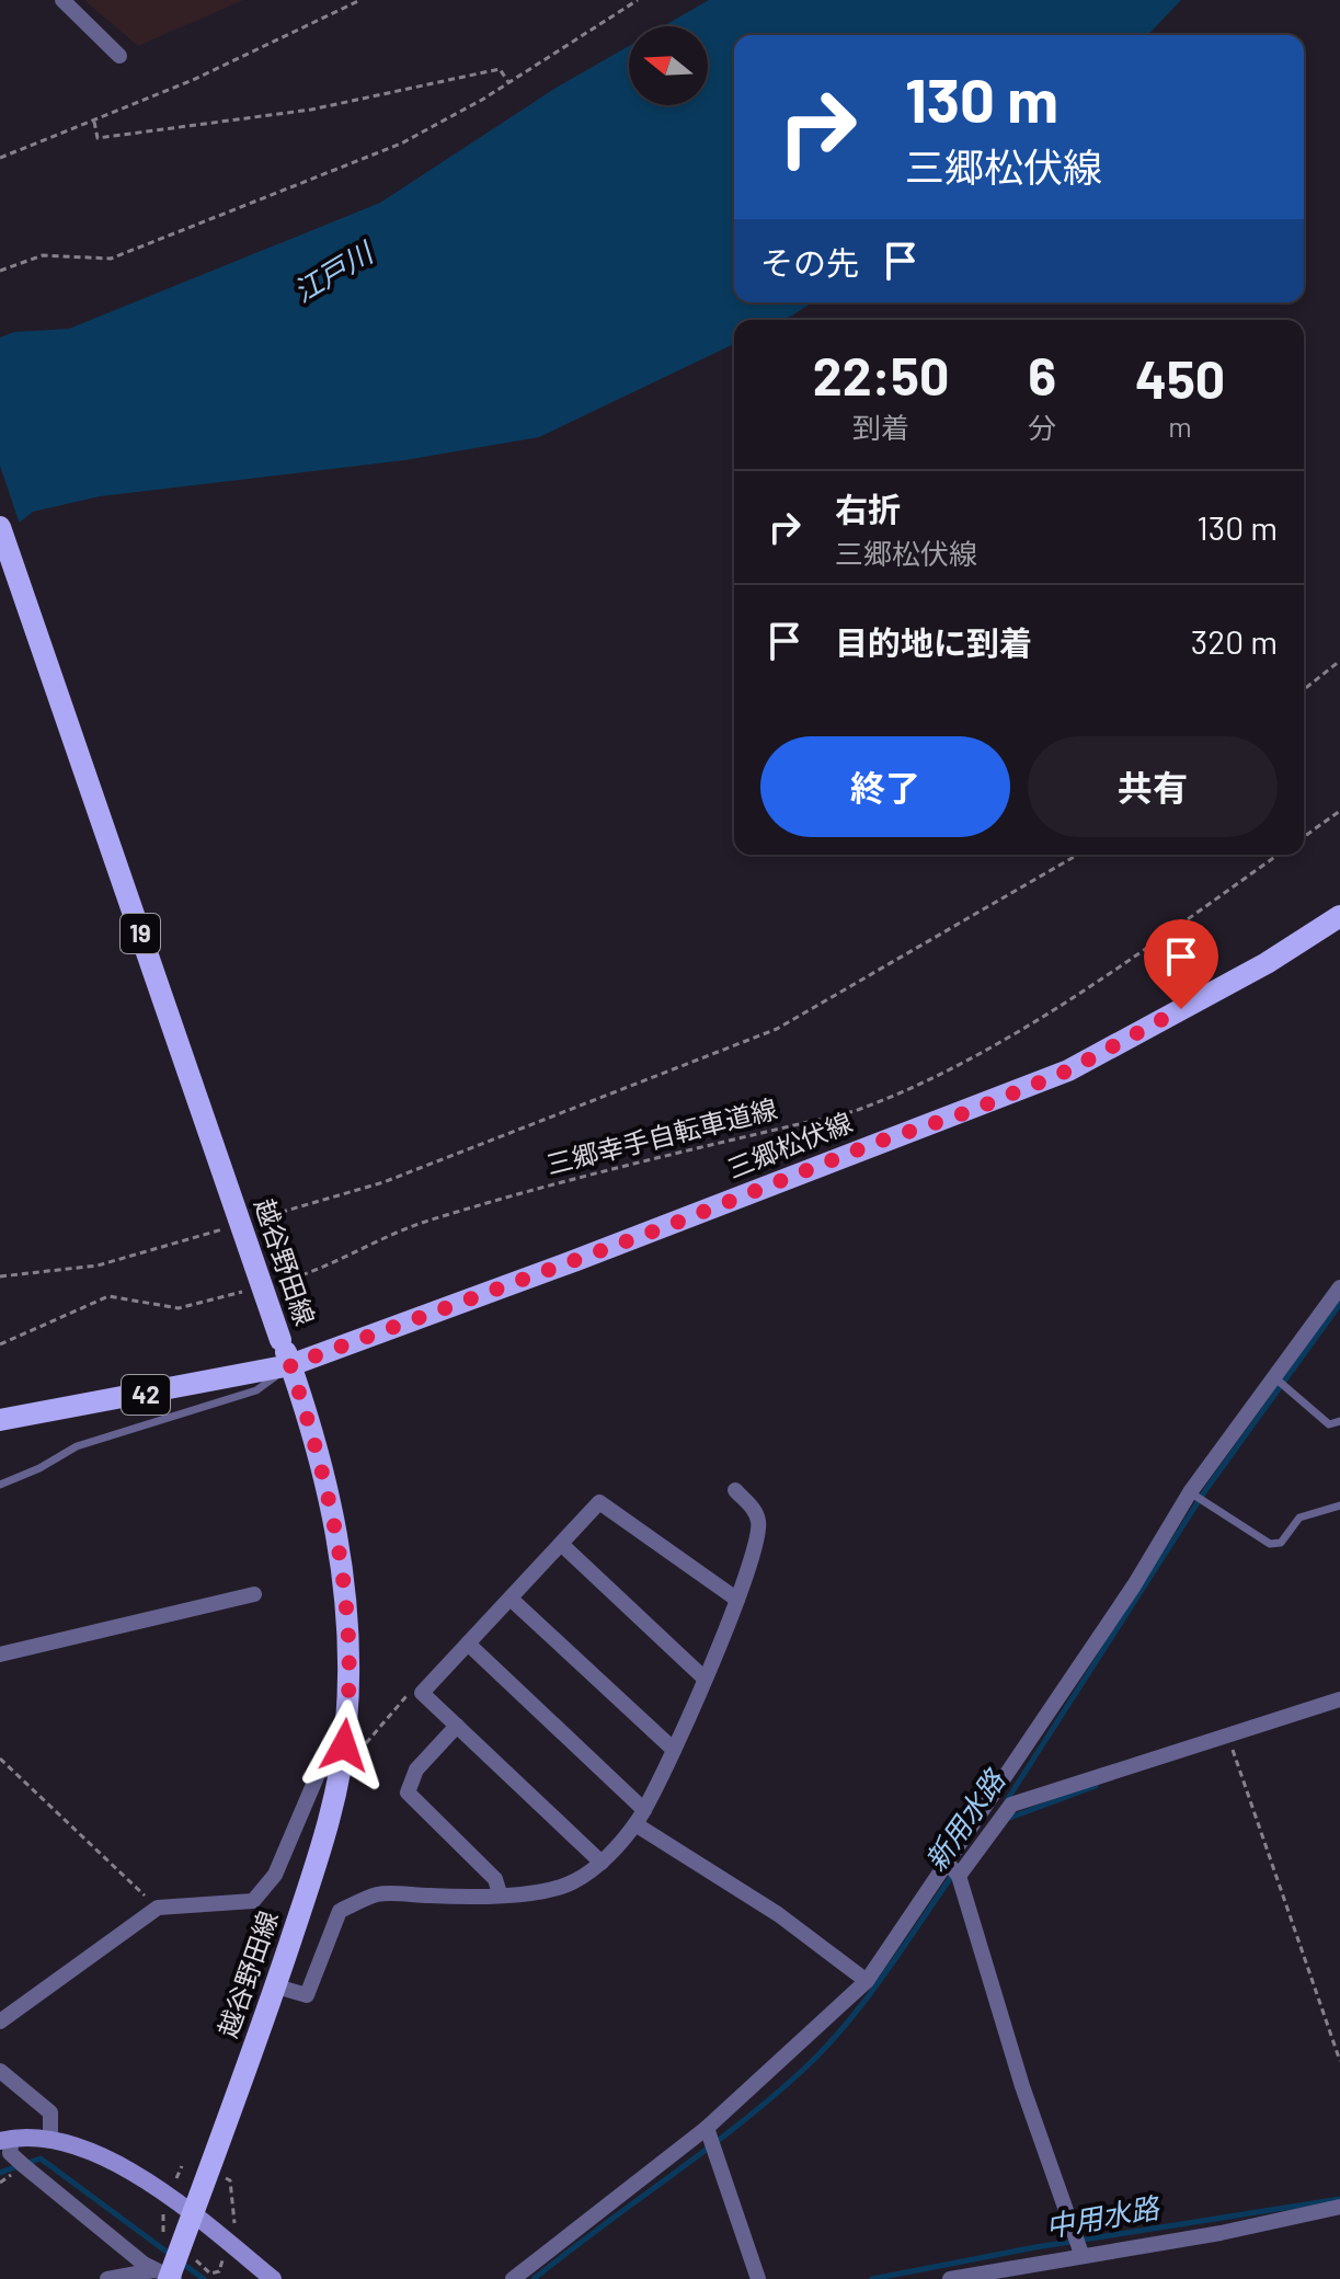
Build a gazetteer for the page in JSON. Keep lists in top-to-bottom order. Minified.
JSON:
{"streets":{"main road":["19","三郷松伏線","越谷野田線","42"],"path":["三郷幸手自転車道線"]},"crossings":[["三郷松伏線","越谷野田線"],["三郷松伏線","42"],["越谷野田線","42"]],"water":["江戸川","新用水路","中用水路"],"north":"left","page":{"turn":["130 m","三郷松伏線"],"then":"その先","eta":["22:50","到着","6","分","450","m"],"list":[{"name":"右折","note":"三郷松伏線","value":"130 m"},{"name":"目的地に到着","value":"320 m"}],"buttons":["終了","共有"]}}
